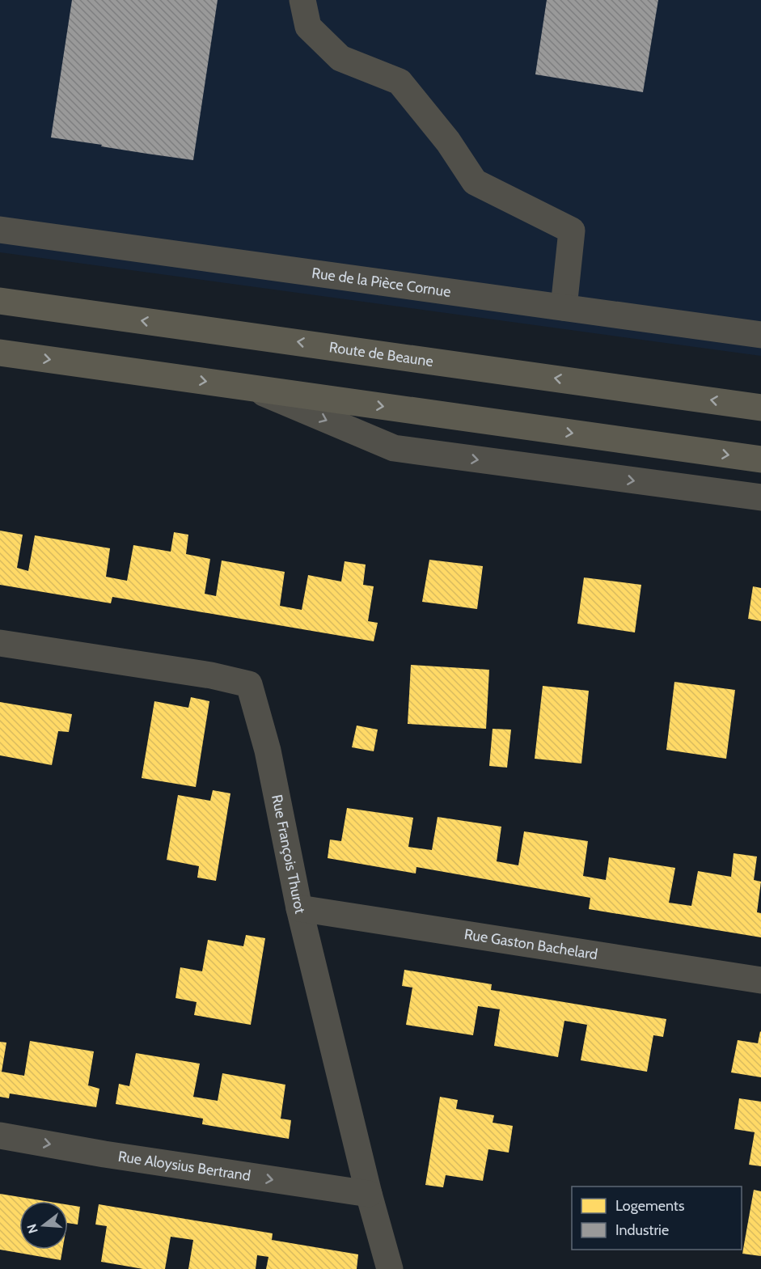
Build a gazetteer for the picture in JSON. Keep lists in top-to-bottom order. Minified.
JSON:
{"streets":{"main road":["Route de Beaune"],"street":["Rue de la Pièce Cornue","Rue François Thurot","Rue Gaston Bachelard","Rue Aloysius Bertrand"]},"crossings":[["Rue François Thurot","Rue Gaston Bachelard"],["Rue François Thurot","Rue Aloysius Bertrand"]],"one_way":["Rue Aloysius Bertrand"],"legend":["Logements","Industrie"],"north":"left"}
